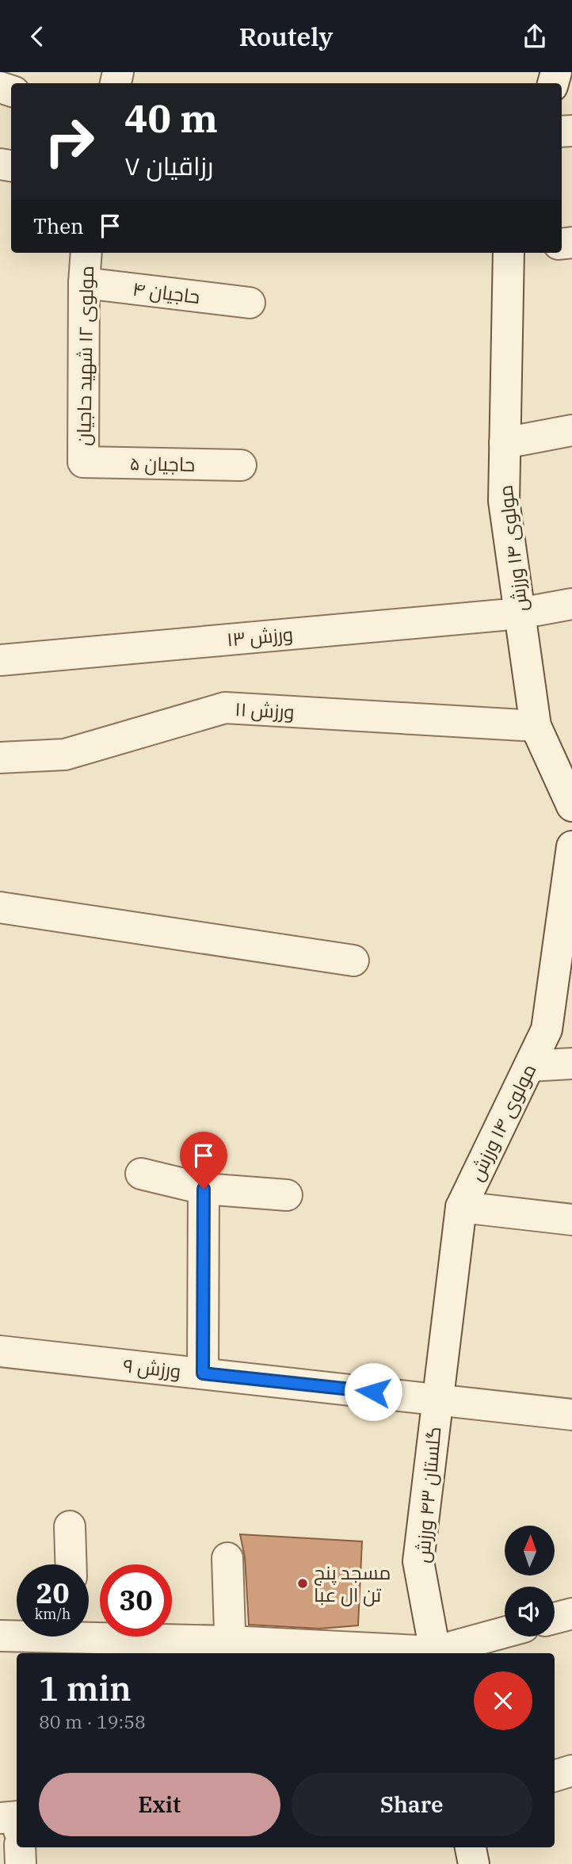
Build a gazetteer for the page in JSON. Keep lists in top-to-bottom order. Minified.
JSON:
{"streets":{"street":["حاجیان ۴","مولوی ۱۲ شهید حاجیان","حاجیان ۵","مولوی ۱۴ ورزش","ورزش ۱۳","ورزش ۱۱","ورزش ۹","گلستان ۴۳ ورزش"]},"crossings":[["حاجیان ۴","مولوی ۱۲ شهید حاجیان"],["مولوی ۱۲ شهید حاجیان","حاجیان ۵"],["مولوی ۱۴ ورزش","ورزش ۱۳"],["مولوی ۱۴ ورزش","ورزش ۱۱"],["مولوی ۱۴ ورزش","ورزش ۹"],["مولوی ۱۴ ورزش","گلستان ۴۳ ورزش"],["ورزش ۹","گلستان ۴۳ ورزش"]],"places":["مسجد پنج تن ال عبا"],"north":"top","page":{"header":"Routely","turn":["40 m","رزاقیان ۷"],"then":"Then","speed":"20 km/h","limit":"30","heading":["1 min","80 m · 19:58"],"buttons":["Exit","Share"]}}
